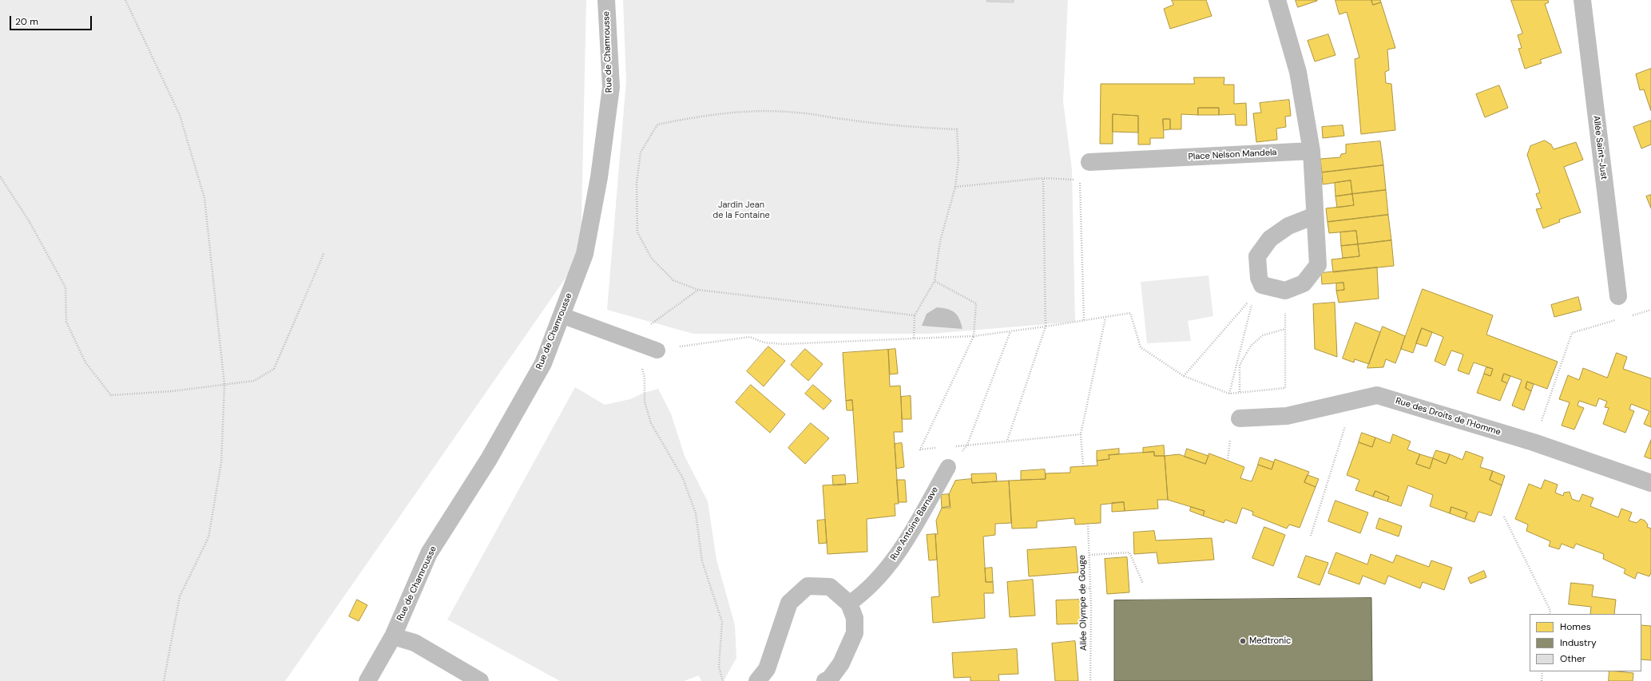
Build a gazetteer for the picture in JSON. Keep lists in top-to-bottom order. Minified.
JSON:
{"streets":{"street":["Rue de Chamrousse","Allée Saint-Just","Place Nelson Mandela","Rue des Droits de l'Homme"],"lane":["Rue Antoine Barnave"],"path":["Allée Olympe de Gouge"]},"parks":["Jardin Jean de la Fontaine"],"places":["Medtronic"],"legend":["Homes","Industry","Other"],"scale_bar":"20 m"}
